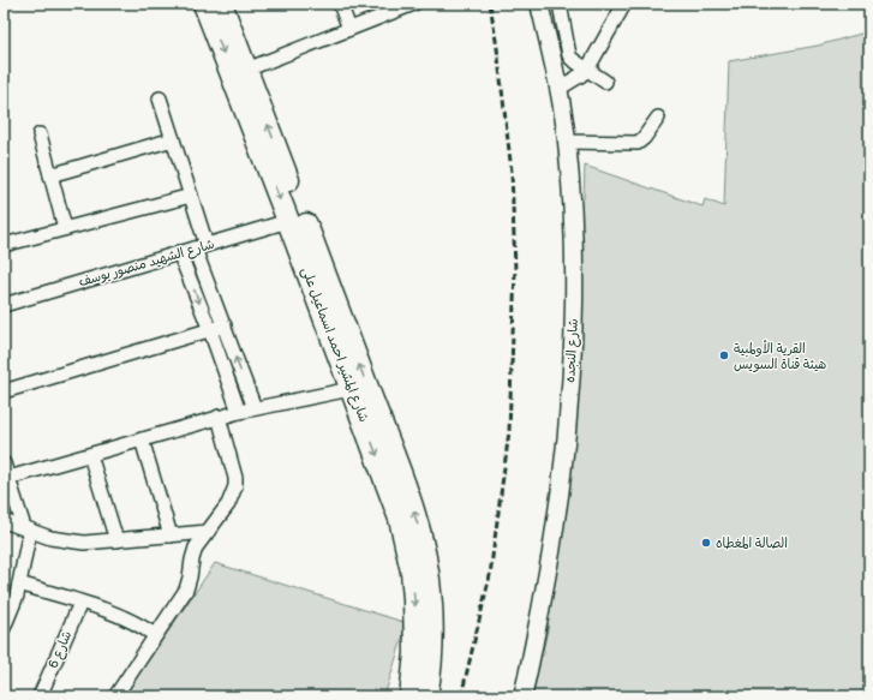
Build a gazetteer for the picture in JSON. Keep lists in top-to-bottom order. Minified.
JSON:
{"streets":{"main road":["شارع المشير احمد اسماعيل على"],"street":["شارع الشهيد منصور يوسف","شارع النجده","شارع 6"]},"crossings":[["شارع الشهيد منصور يوسف","شارع المشير احمد اسماعيل على"]],"places":["القرية الأولمبية هيئة قناة السويس","الصالة المغطاه"]}
